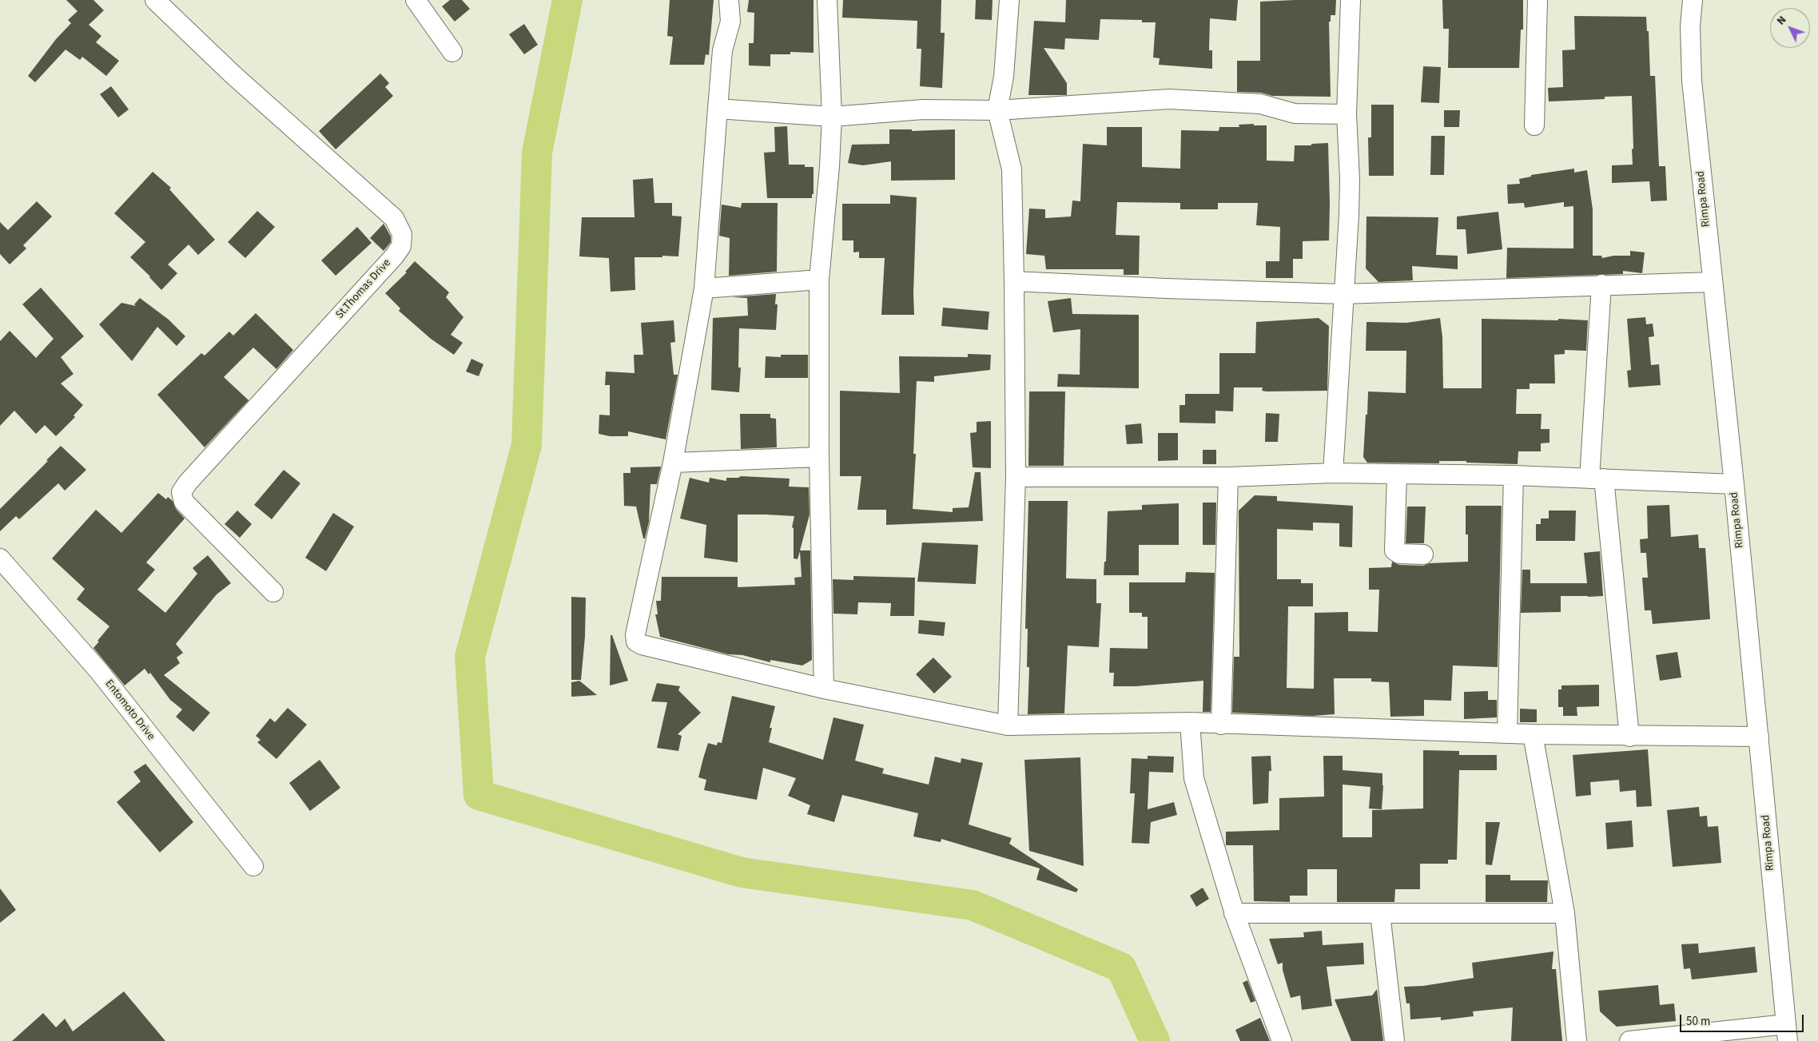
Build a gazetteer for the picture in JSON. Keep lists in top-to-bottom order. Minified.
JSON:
{"streets":{"street":["Rimpa Road","St.Thomas Drive","Entomoto Drive"]},"scale_bar":"50 m","north":"top left"}
